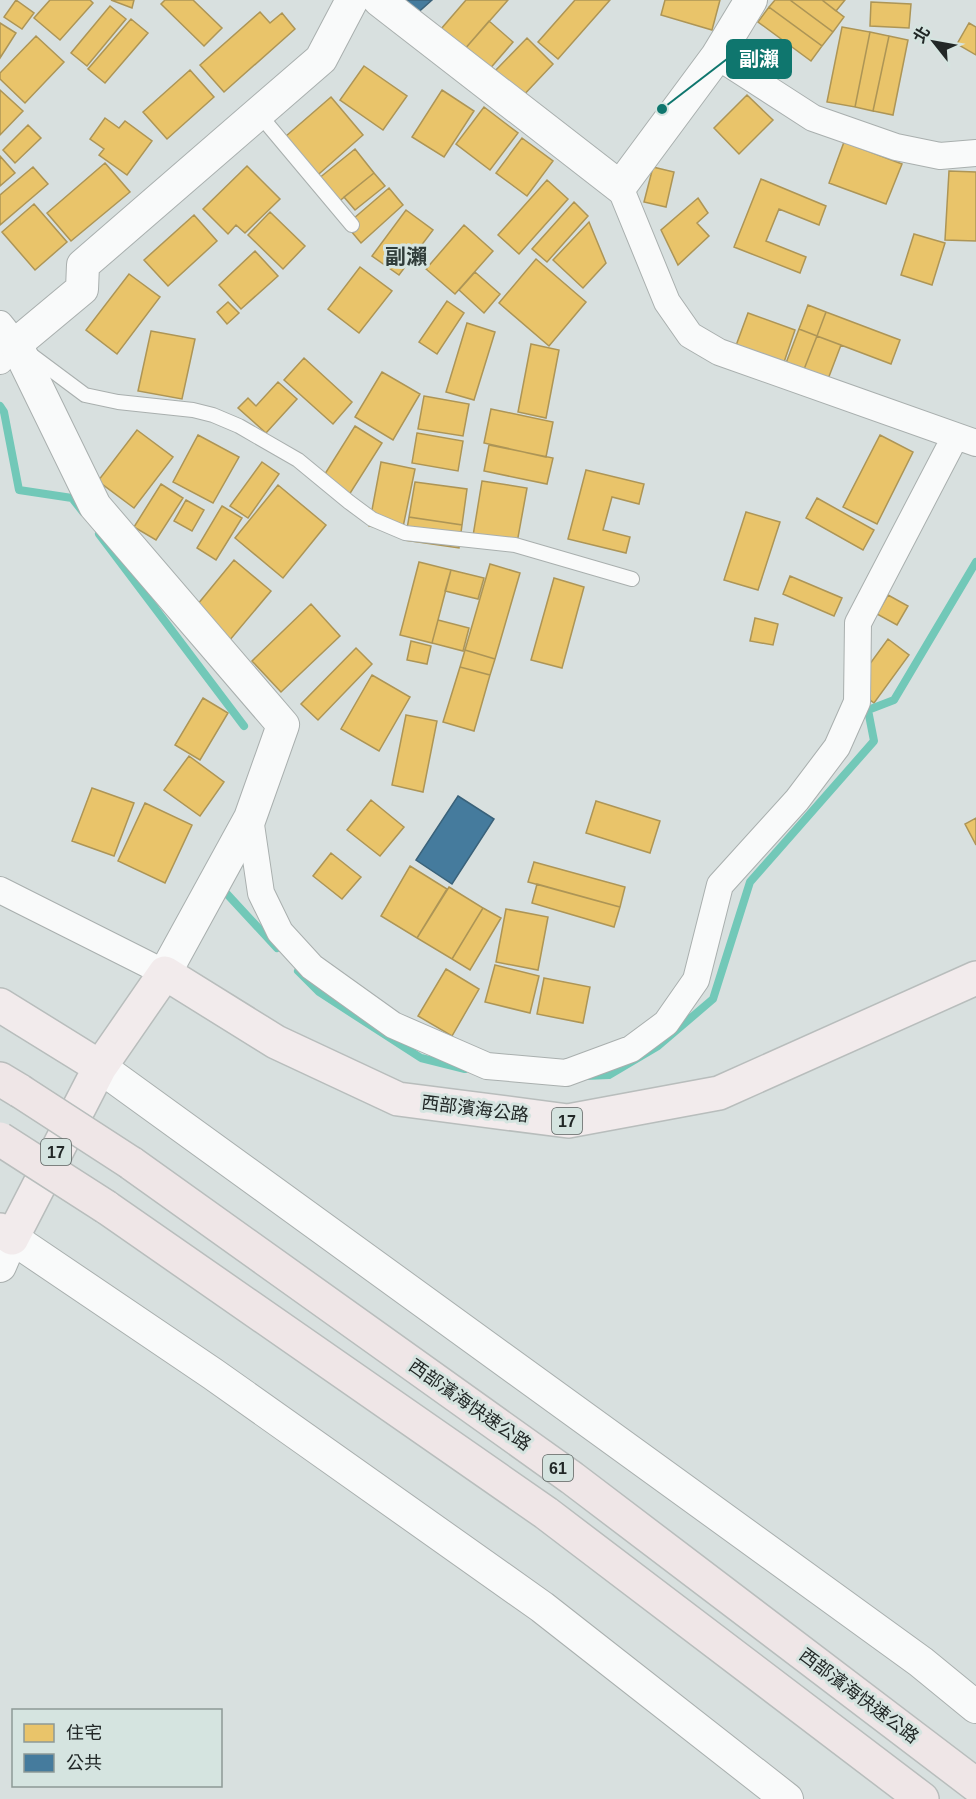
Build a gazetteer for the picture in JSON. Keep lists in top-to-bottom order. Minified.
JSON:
{"streets":{"highway":["西部濱海快速公路","61"],"main road":["西部濱海公路","17"]},"crossings":[["西部濱海公路","17"]],"districts":["副瀨"],"places":["副瀨"],"legend":["住宅","公共"],"north":"top left"}
